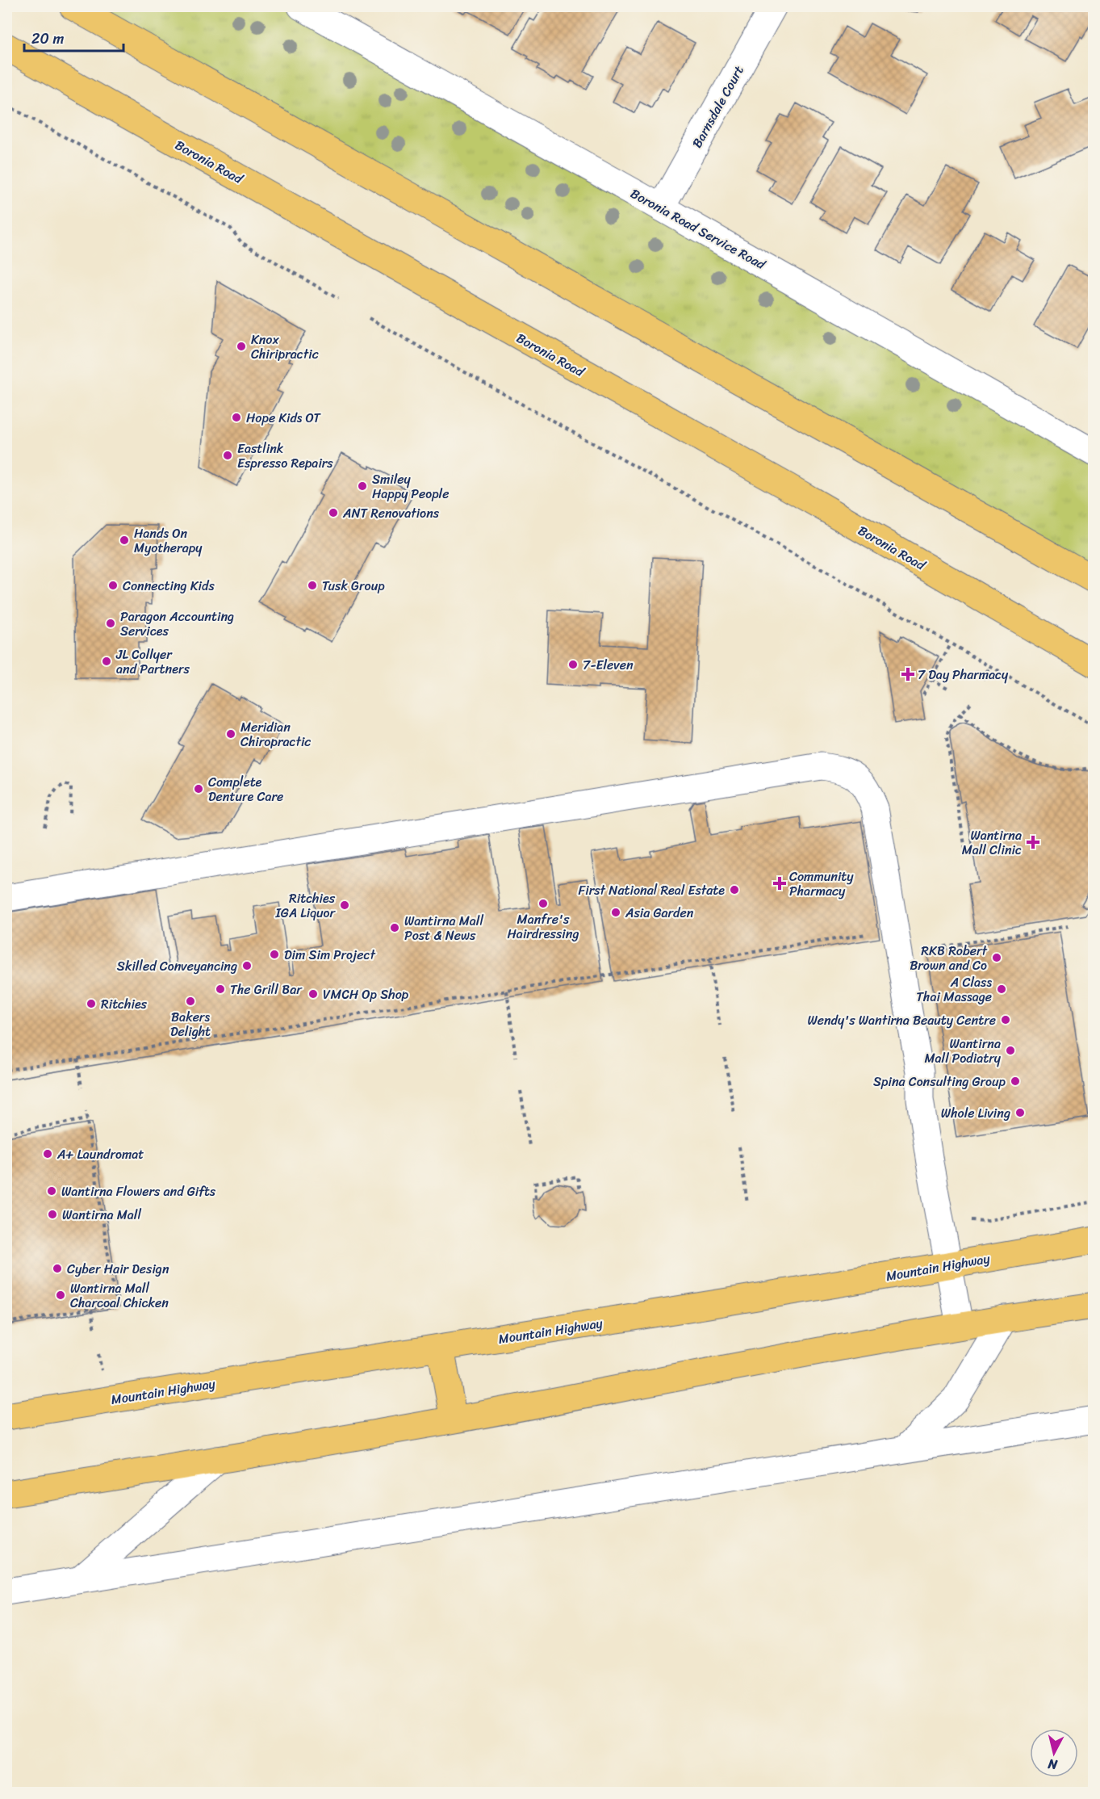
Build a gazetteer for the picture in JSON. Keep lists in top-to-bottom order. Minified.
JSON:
{"streets":{"main road":["Boronia Road","Mountain Highway"],"street":["Barnsdale Court","Boronia Road Service Road"]},"crossings":[["Barnsdale Court","Boronia Road Service Road"]],"places":{"other":["Knox Chiripractic","Hope Kids OT","Eastlink Espresso Repairs","Smiley Happy People","ANT Renovations","Hands On Myotherapy","Connecting Kids","Tusk Group","Paragon Accounting Services","JL Collyer and Partners","7-Eleven","Meridian Chiropractic","Complete Denture Care","First National Real Estate","Manfre's Hairdressing","Ritchies IGA Liquor","Asia Garden","Wantirna Mall Post & News","Dim Sim Project","RKB Robert Brown and Co","Skilled Conveyancing","The Grill Bar","A Class Thai Massage","VMCH Op Shop","Bakers Delight","Ritchies","Wendy's Wantirna Beauty Centre","Wantirna Mall Podiatry","Spina Consulting Group","Whole Living","A+ Laundromat","Wantirna Flowers and Gifts","Wantirna Mall","Cyber Hair Design","Wantirna Mall Charcoal Chicken"],"health":["7 Day Pharmacy","Wantirna Mall Clinic","Community Pharmacy"]},"scale_bar":"20 m","north":"bottom"}
